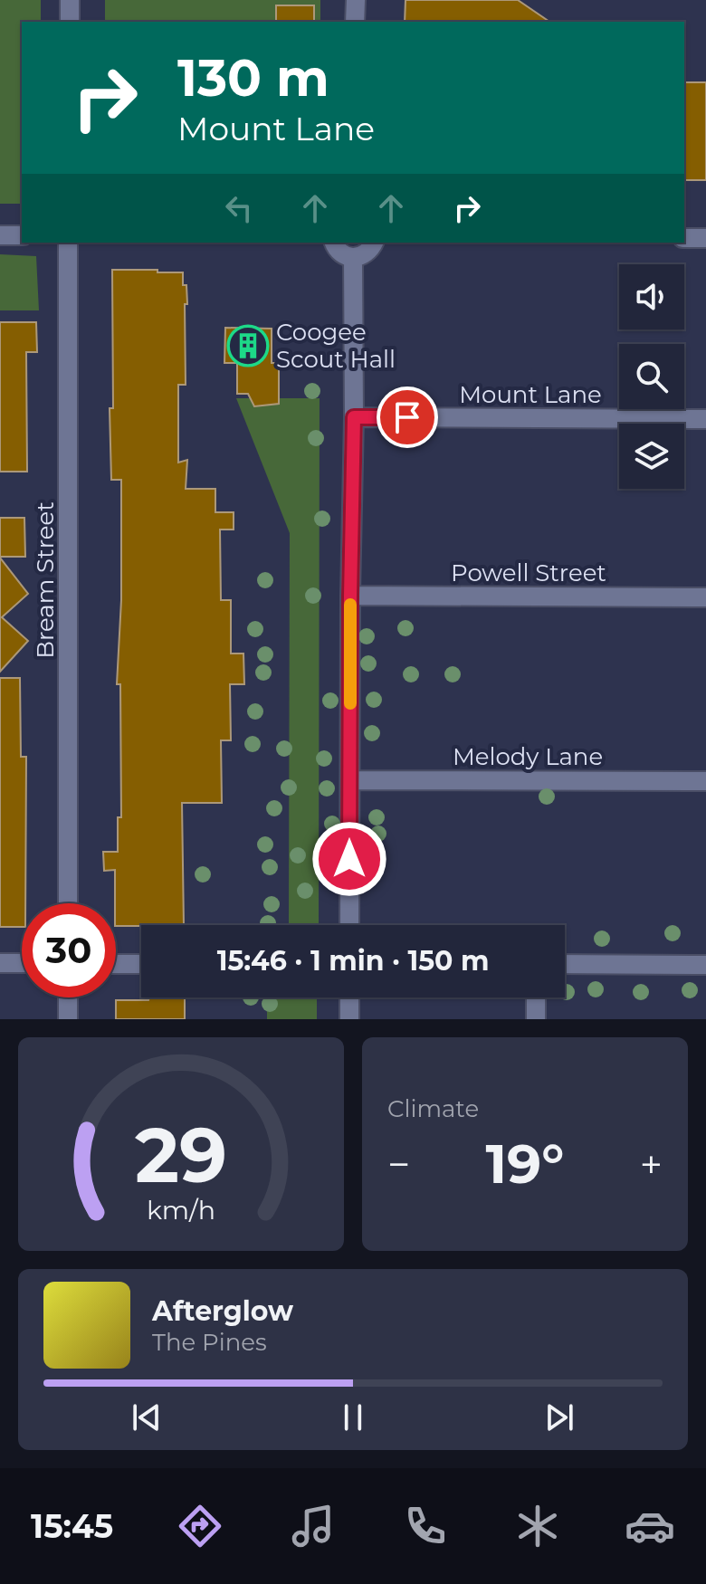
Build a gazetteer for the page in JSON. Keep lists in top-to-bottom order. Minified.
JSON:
{"streets":{"street":["Mount Lane","Powell Street","Bream Street","Melody Lane"]},"places":{"building":["Coogee Scout Hall"]},"page":{"turn":["130 m","Mount Lane"],"limit":"30","trip":"15:46 · 1 min · 150 m","tile":"Climate","heat":["−","19°","+"],"song":["Afterglow","The Pines"],"tabs":"15:45","gauge":["29","km/h"]}}
